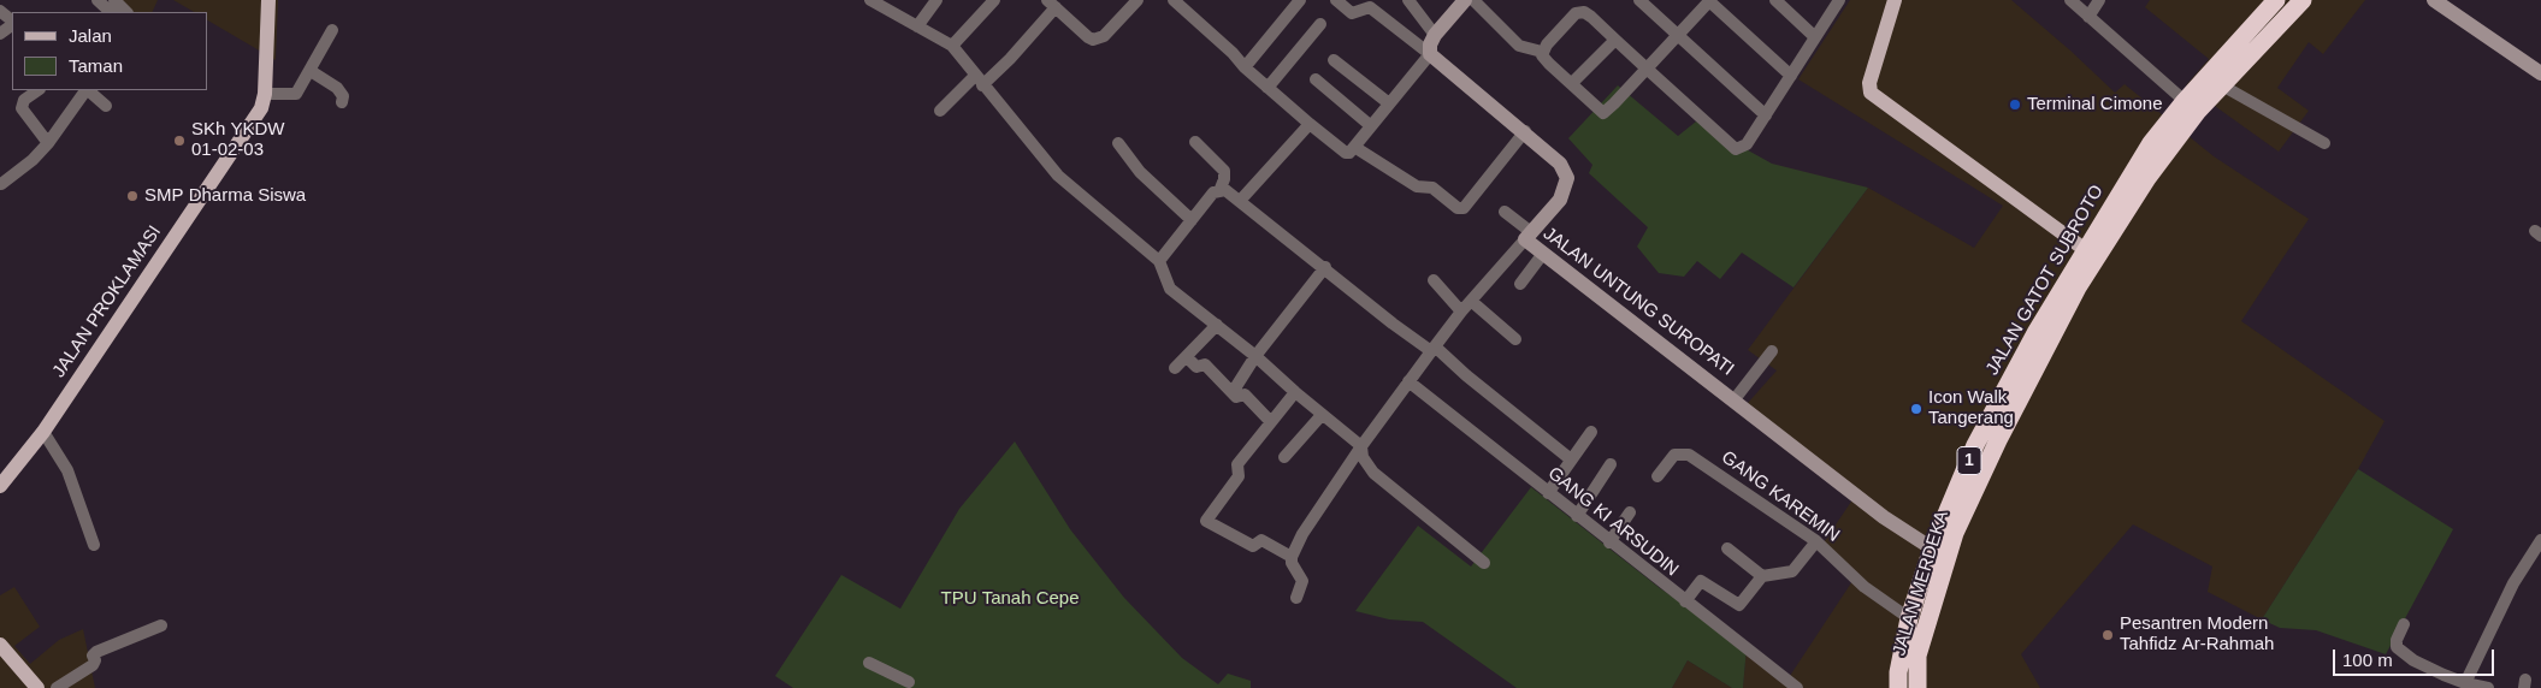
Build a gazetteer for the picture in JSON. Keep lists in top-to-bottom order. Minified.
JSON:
{"streets":{"highway":["JALAN GATOT SUBROTO","1","JALAN MERDEKA"],"main road":["JALAN PROKLAMASI"],"street":["JALAN UNTUNG SUROPATI","GANG KAREMIN","GANG KI ARSUDIN"]},"crossings":[["JALAN GATOT SUBROTO","JALAN UNTUNG SUROPATI"],["JALAN GATOT SUBROTO","GANG KAREMIN"],["JALAN GATOT SUBROTO","JALAN MERDEKA"]],"parks":["TPU Tanah Cepe"],"places":["Terminal Cimone","SKh YKDW 01-02-03","SMP Dharma Siswa","Icon Walk Tangerang","Pesantren Modern Tahfidz Ar-Rahmah"],"legend":["Jalan","Taman"],"scale_bar":"100 m"}
